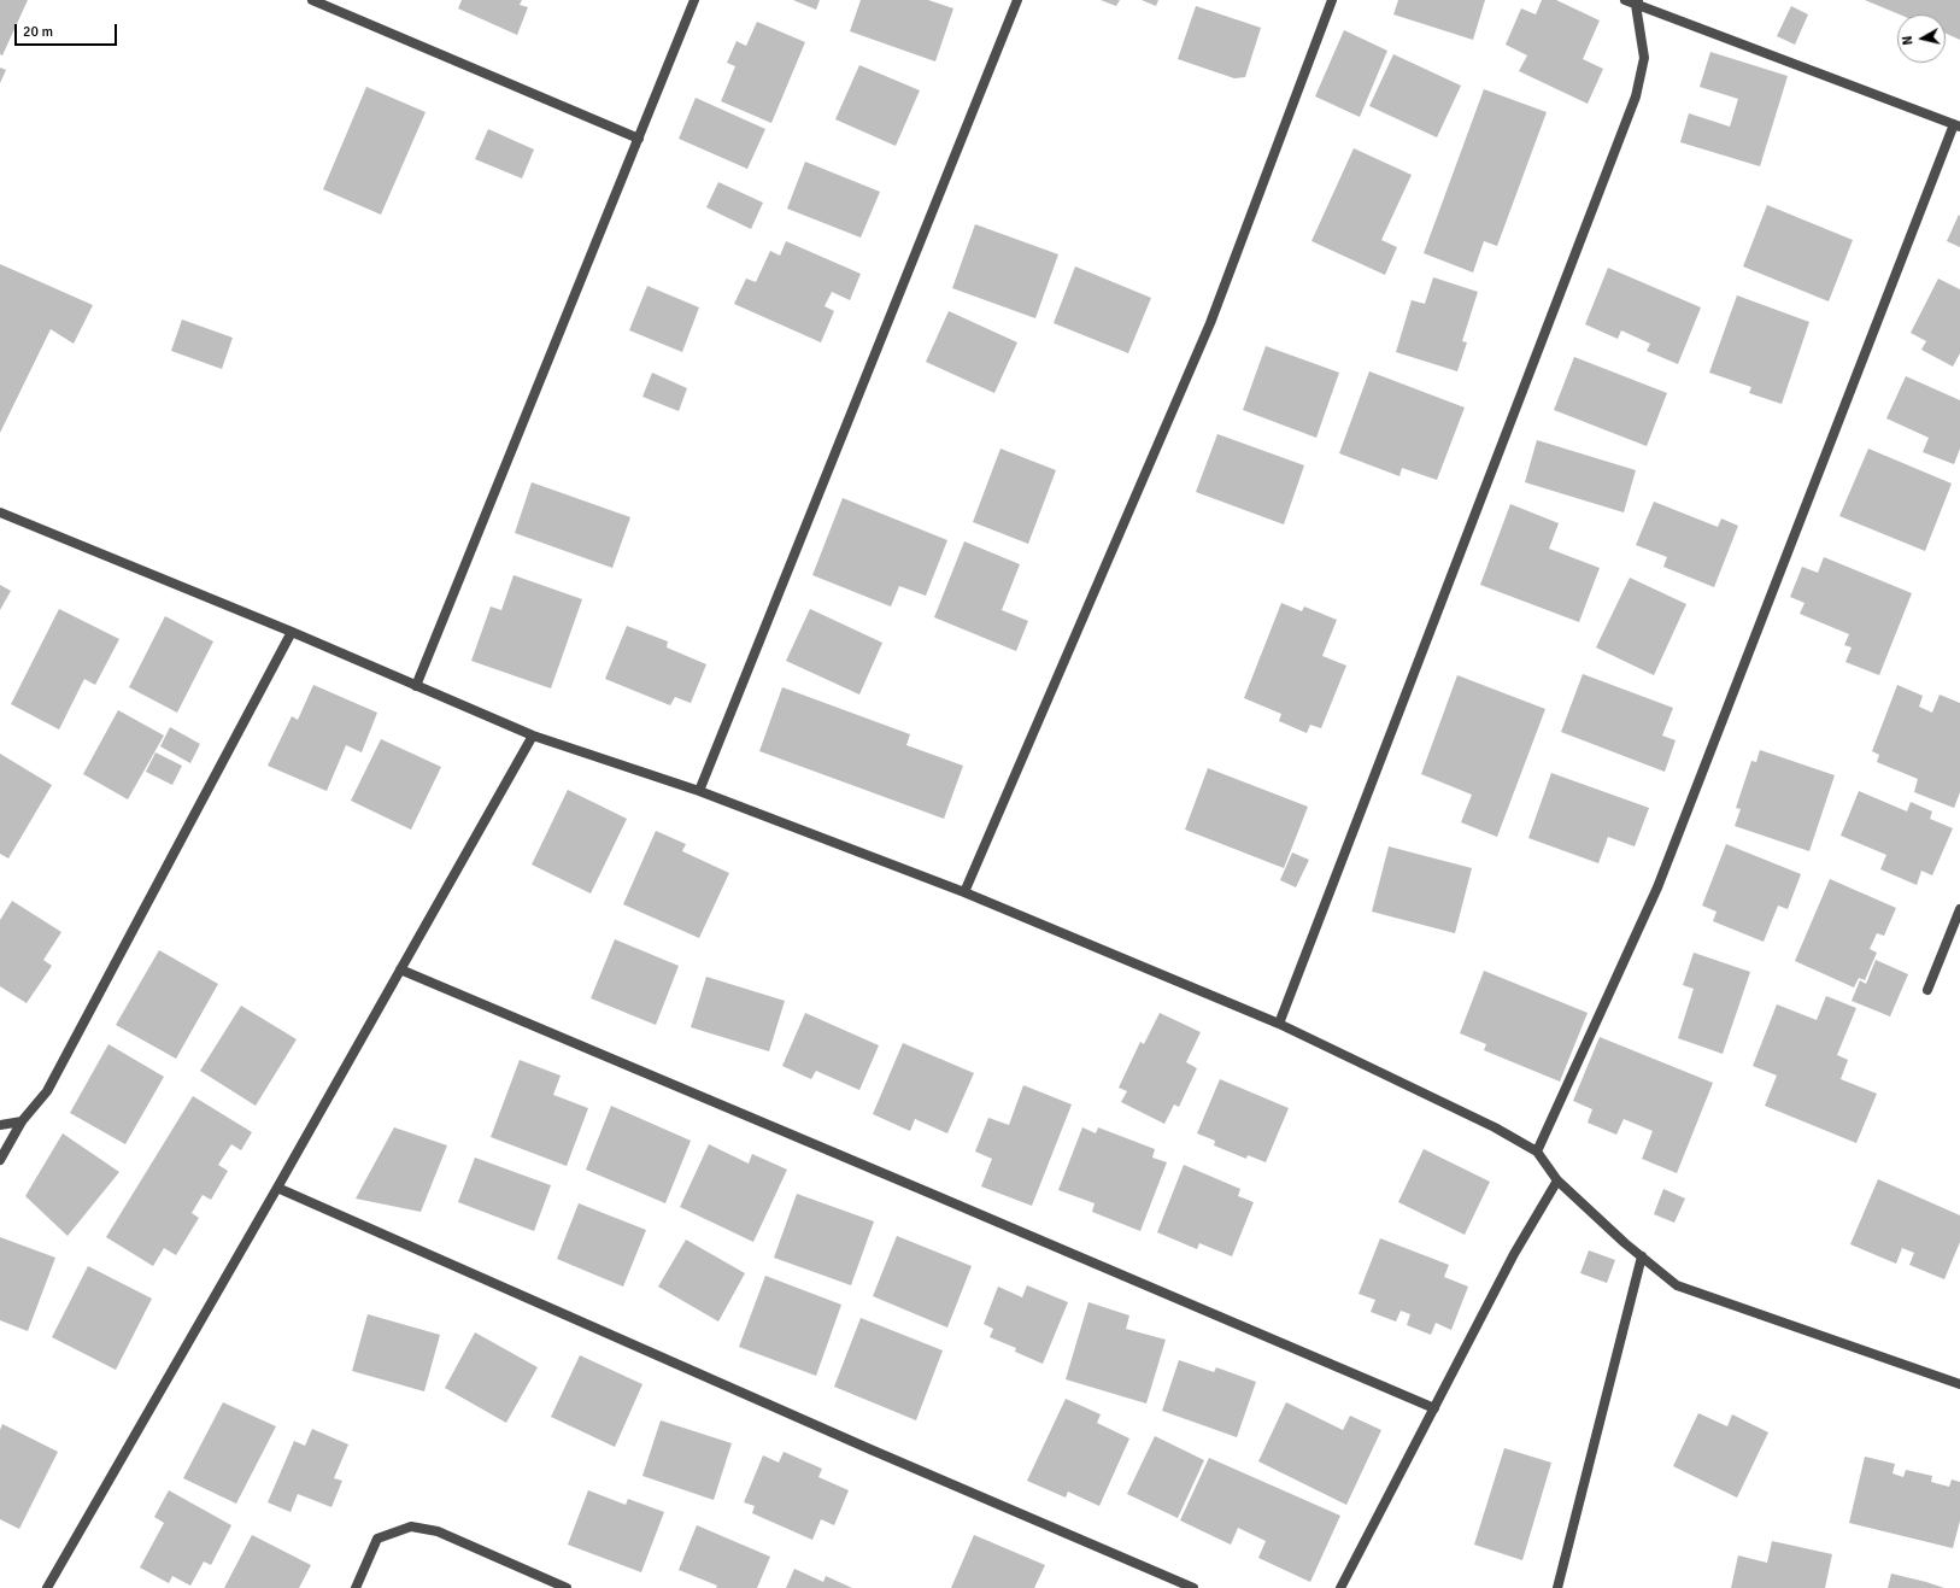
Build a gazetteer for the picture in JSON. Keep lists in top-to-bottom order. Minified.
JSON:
{"scale_bar":"20 m","north":"left"}
